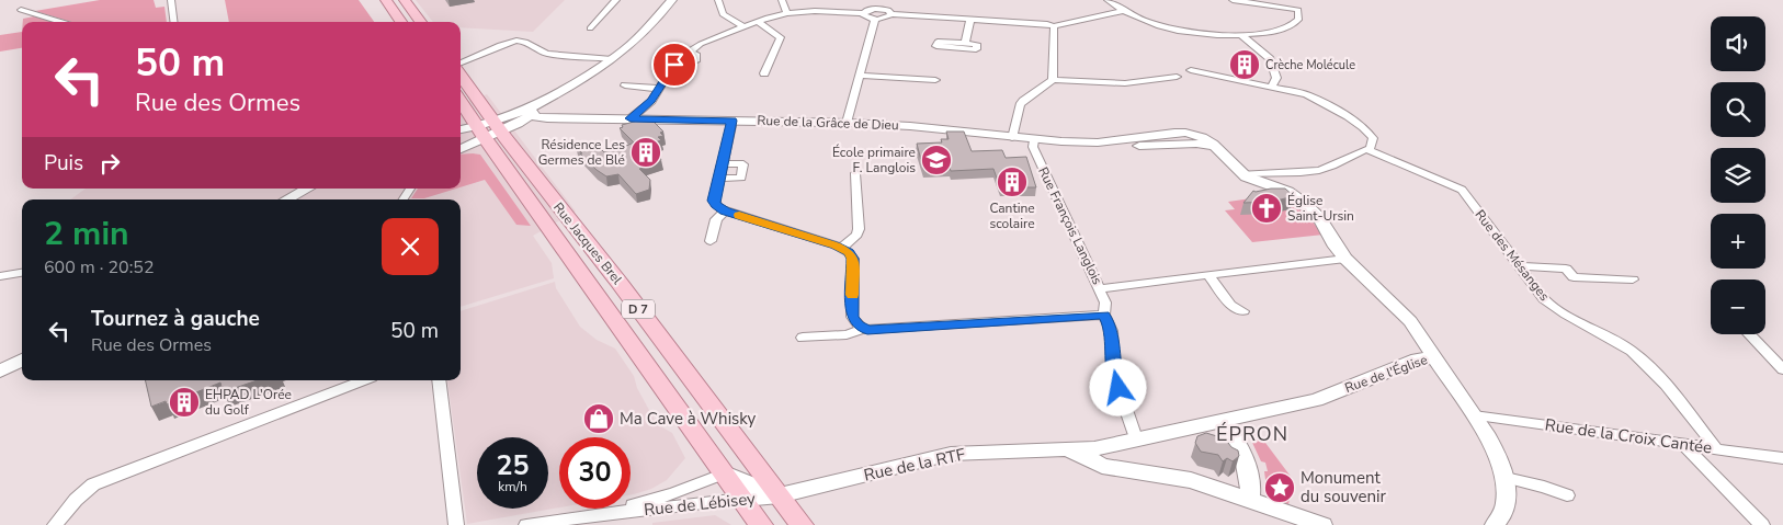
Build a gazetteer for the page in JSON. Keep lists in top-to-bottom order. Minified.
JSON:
{"streets":{"main road":["Rue Jacques Brel","D 7"],"street":["Rue de la Grâce de Dieu","Rue François Langlois","Rue des Mésanges","Rue de l'Église","Rue de la Croix Cantée","Rue de la RTF","Rue de Lébisey"]},"crossings":[["Rue de la Grâce de Dieu","Rue François Langlois"],["Rue de la Grâce de Dieu","Rue de l'Église"],["Rue François Langlois","Rue de l'Église"],["Rue François Langlois","Rue de la RTF"],["Rue Jacques Brel","D 7"],["Rue Jacques Brel","Rue de la RTF"],["Rue Jacques Brel","Rue de Lébisey"],["Rue des Mésanges","Rue de la Croix Cantée"],["D 7","Rue de la RTF"],["D 7","Rue de Lébisey"],["Rue de l'Église","Rue de la RTF"],["Rue de la RTF","Rue de Lébisey"]],"districts":["ÉPRON"],"places":{"building":["Crèche Molécule","Résidence Les Germes de Blé","Cantine scolaire","EHPAD L'Orée du Golf"],"school or university":["École primaire F. Langlois"],"church":["Église Saint-Ursin"],"shop":["Ma Cave à Whisky"],"place":["Monument du souvenir"]},"page":{"map_buttons":["+","−"],"turn":["50 m","Rue des Ormes"],"then":"Puis","heading":["2 min","600 m · 20:52"],"list":[{"name":"Tournez à gauche","note":"Rue des Ormes","value":"50 m"}],"speed":"25 km/h","limit":"30"}}
